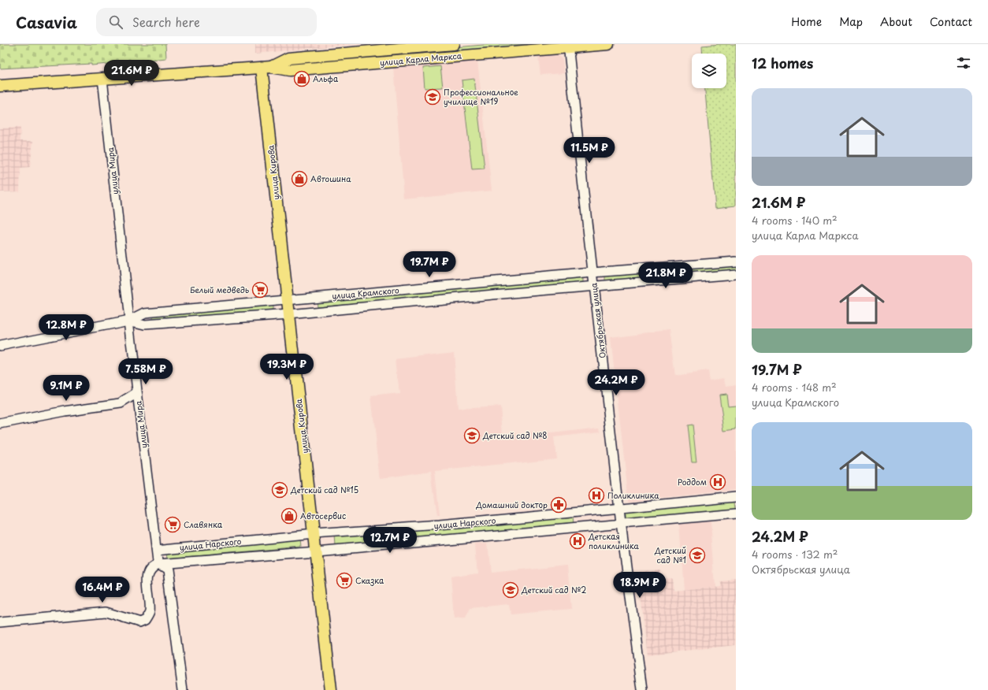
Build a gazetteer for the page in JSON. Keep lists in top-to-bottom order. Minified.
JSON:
{"streets":{"main road":["улица Карла Маркса","улица Кирова"],"street":["улица Мира","улица Крамского","Октябрьская улица","улица Нарского"]},"crossings":[["улица Карла Маркса","улица Мира"],["улица Карла Маркса","улица Кирова"],["улица Карла Маркса","Октябрьская улица"],["улица Мира","улица Крамского"],["улица Мира","улица Нарского"],["улица Кирова","улица Крамского"],["улица Кирова","улица Нарского"],["улица Крамского","Октябрьская улица"],["Октябрьская улица","улица Нарского"]],"places":{"shop":["Альфа","Автошина","Автосервис"],"school or university":["Профессиональное училище №19","Детский сад №8","Детский сад №15","Детский сад №1","Детский сад №2"],"supermarket":["Белый медведь","Славянка","Сказка"],"hospital":["Роддом","Поликлиника","Детская поликлиника"],"pharmacy":["Домашний доктор"]},"page":{"header":"Casavia","search":"Search here","nav":["Home","Map","About","Contact"],"heading":"12 homes","price":["21.6M ₽","11.5M ₽","19.7M ₽","21.8M ₽","12.8M ₽","19.3M ₽","7.58M ₽","24.2M ₽","9.1M ₽","12.7M ₽","18.9M ₽","16.4M ₽"],"list":[{"name":"21.6M ₽","note":"4 rooms · 140 m² · улица Карла Маркса"},{"name":"19.7M ₽","note":"4 rooms · 148 m² · улица Крамского"},{"name":"24.2M ₽","note":"4 rooms · 132 m² · Октябрьская улица"}]}}
